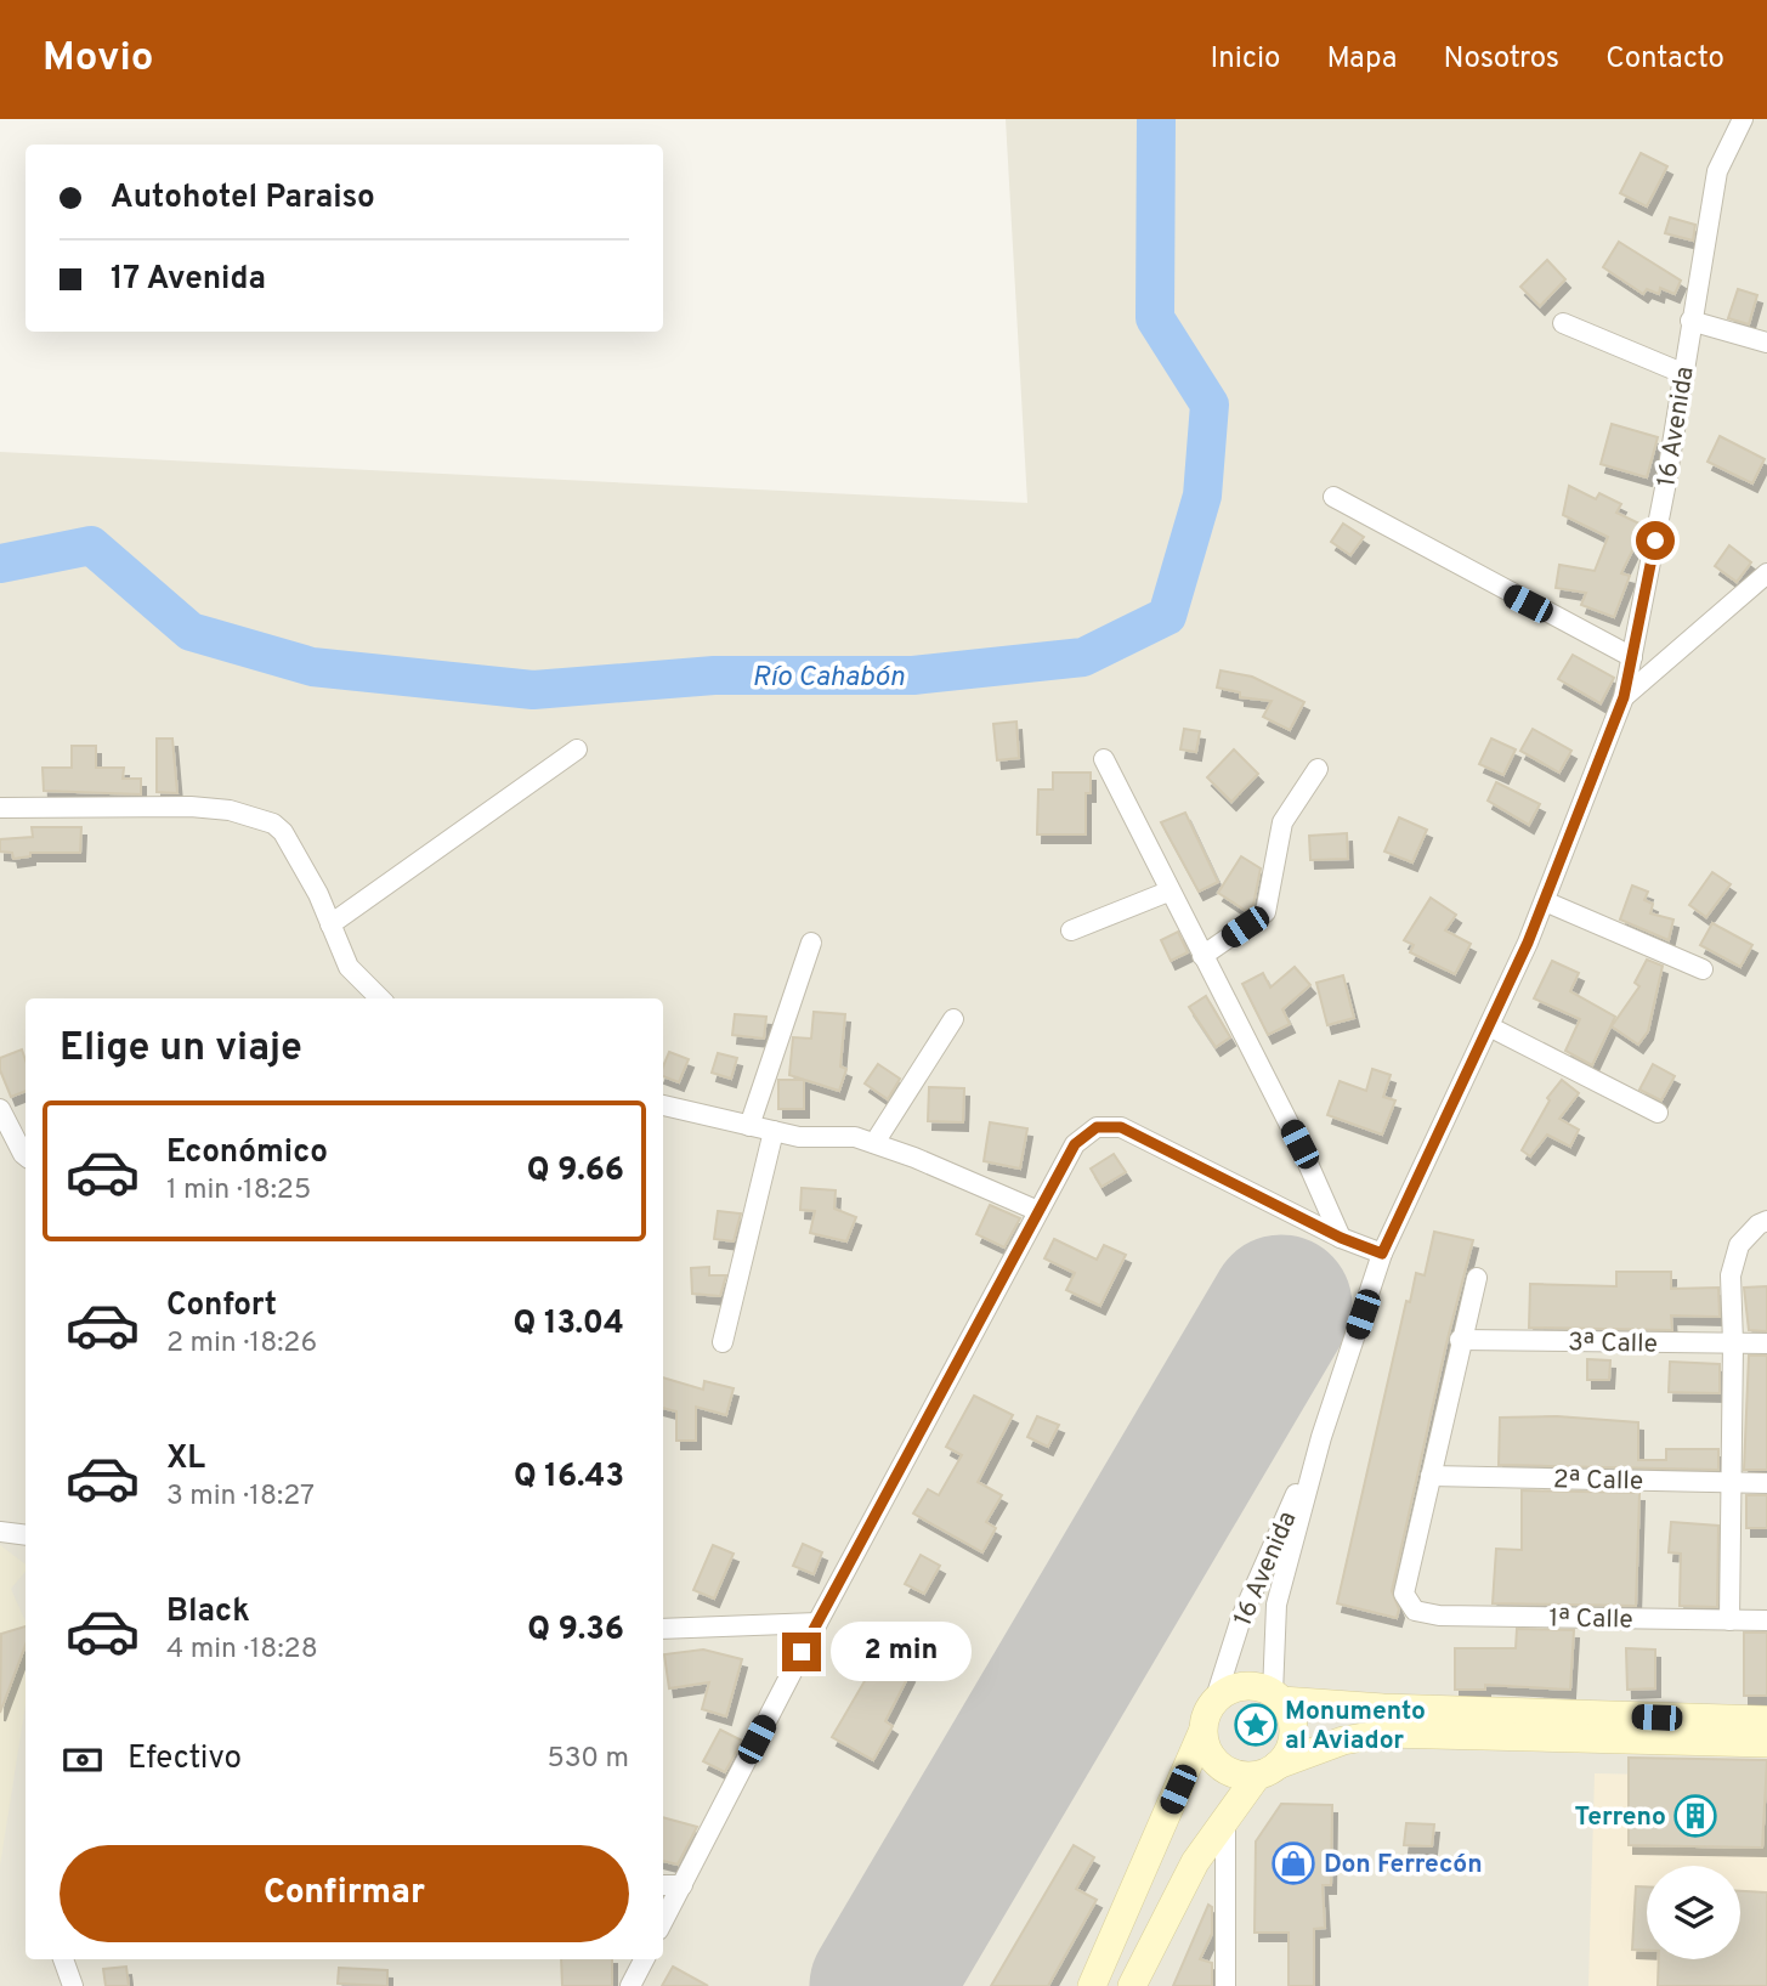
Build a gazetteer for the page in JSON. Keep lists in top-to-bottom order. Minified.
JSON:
{"streets":{"street":["16 Avenida","3ª Calle","2ª Calle","1ª Calle"]},"crossings":[["2ª Calle","1ª Calle"]],"water":["Río Cahabón"],"places":{"place":["Monumento al Aviador"],"building":["Terreno"],"shop":["Don Ferrecón"]},"page":{"header":"Movio","nav":["Inicio","Mapa","Nosotros","Contacto"],"banner":["Autohotel Paraiso","17 Avenida"],"heading":"Elige un viaje","list":[{"name":"Económico","note":"1 min · 18:25","value":"Q 9.66"},{"name":"Confort","note":"2 min · 18:26","value":"Q 13.04"},{"name":"XL","note":"3 min · 18:27","value":"Q 16.43"},{"name":"Black","note":"4 min · 18:28","value":"Q 9.36"}],"bubble":"2 min","pay":["Efectivo","530 m"],"buttons":"Confirmar"}}
